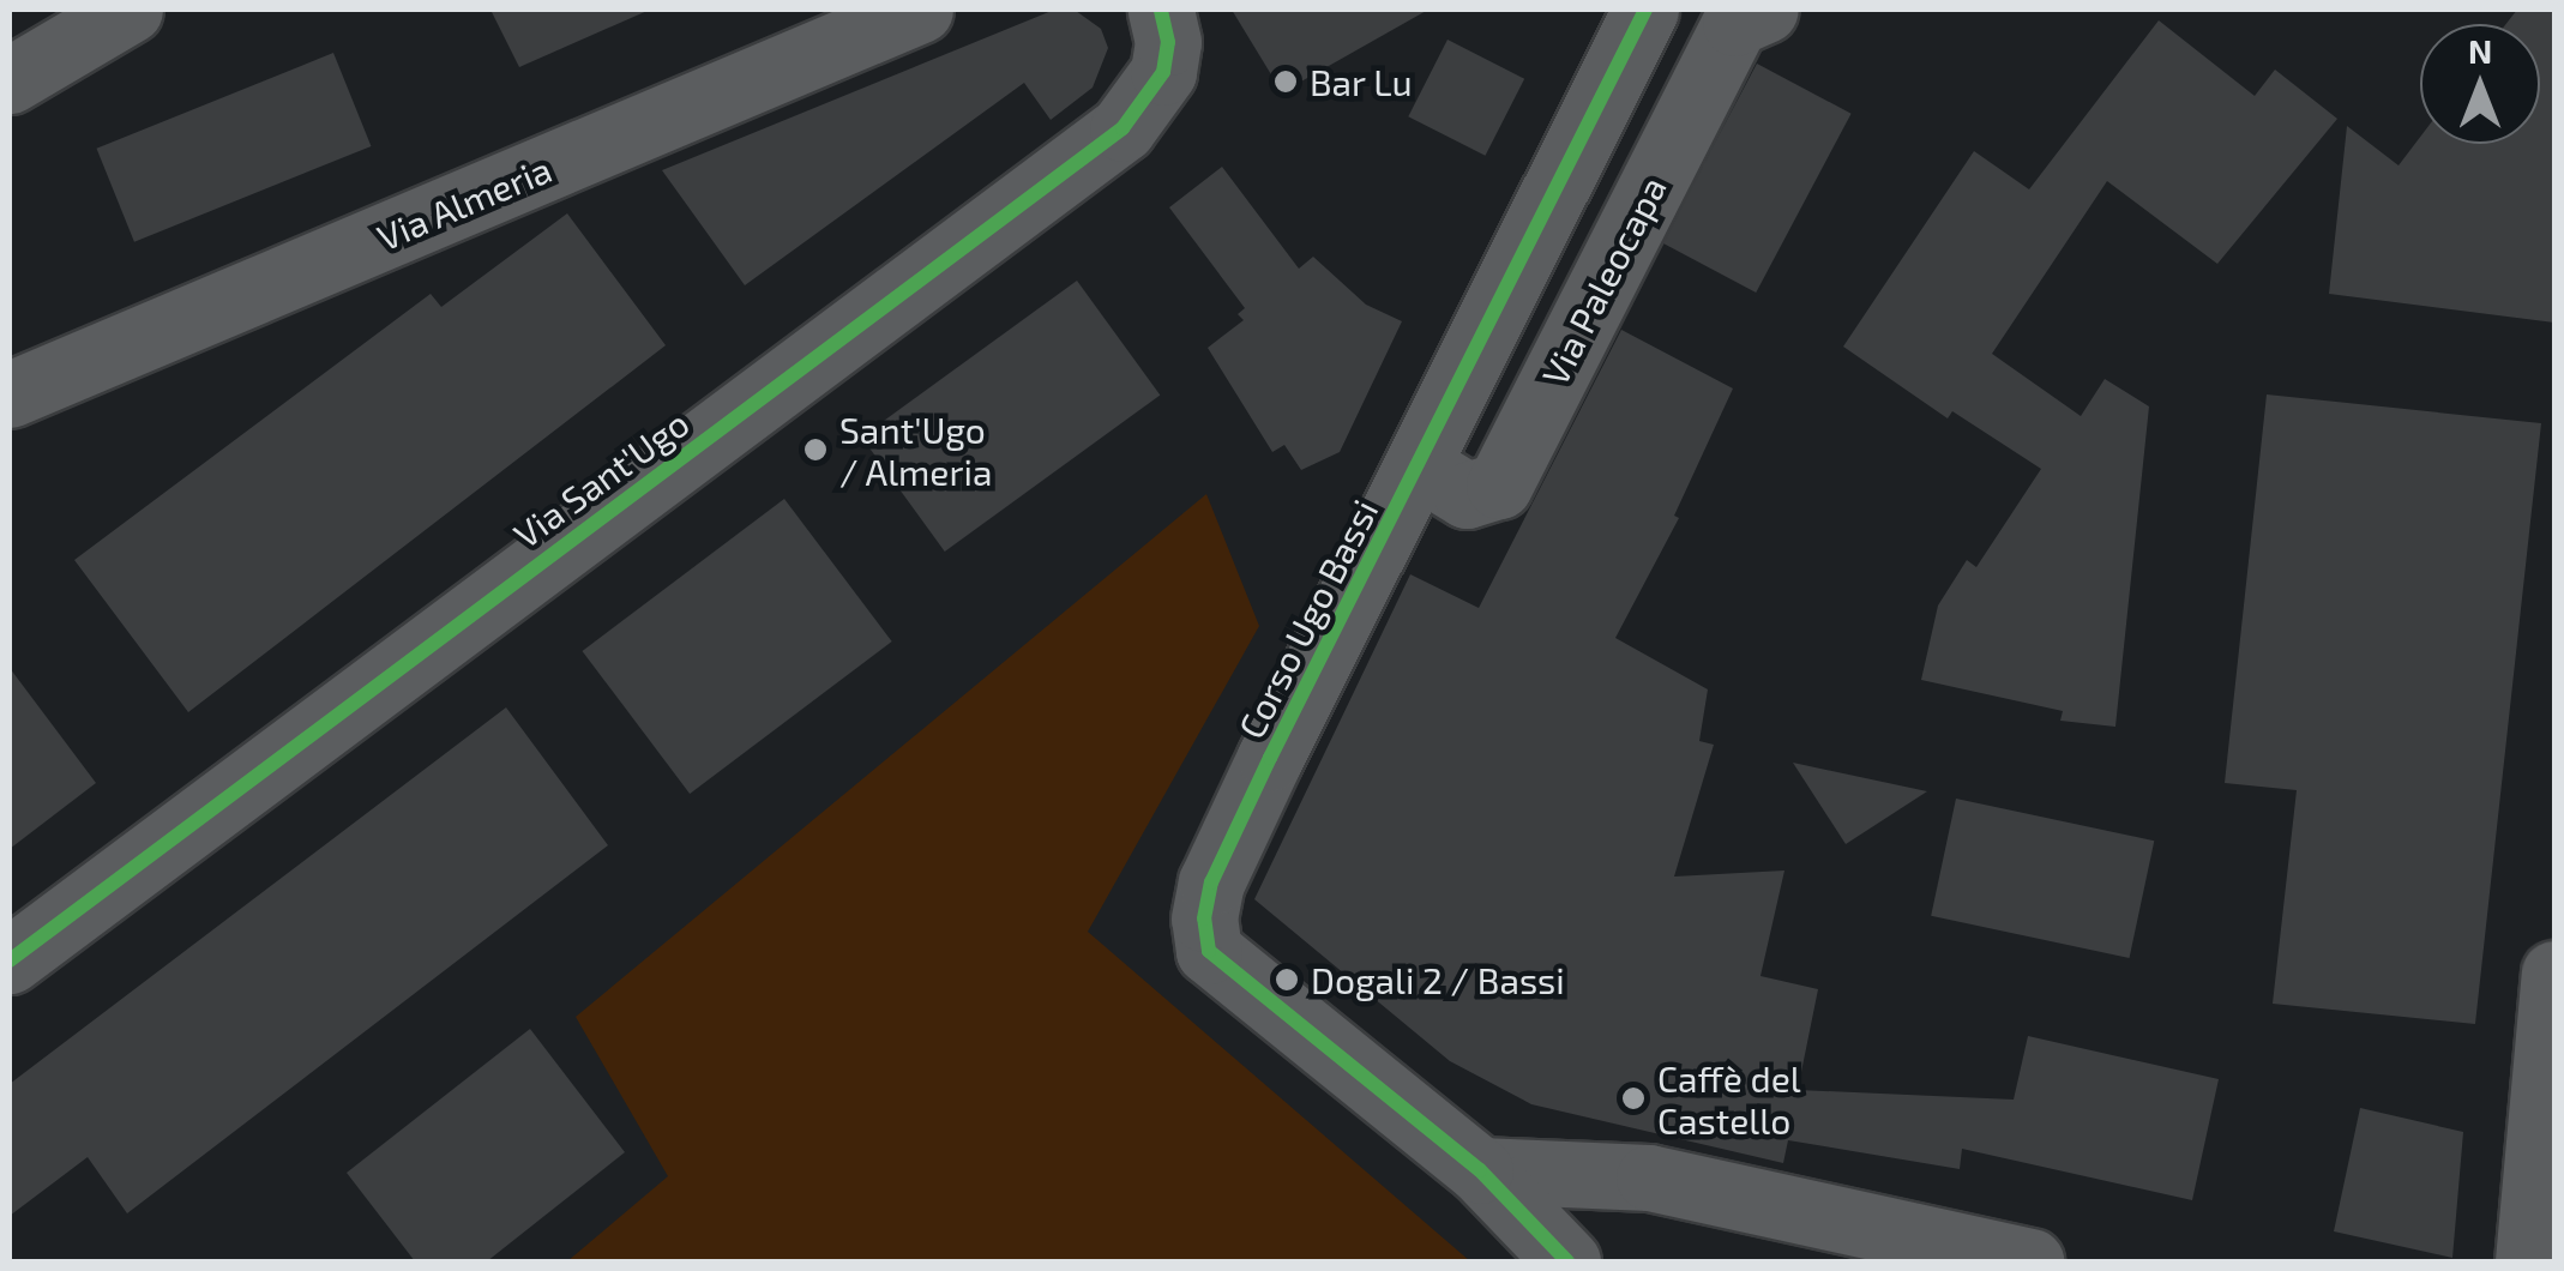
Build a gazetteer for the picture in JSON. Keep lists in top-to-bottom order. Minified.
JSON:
{"streets":{"street":["Via Almeria","Via Paleocapa","Via Sant'Ugo","Corso Ugo Bassi"]},"crossings":[["Via Paleocapa","Corso Ugo Bassi"]],"places":["Bar Lu","Sant'Ugo / Almeria","Dogali 2 / Bassi","Caffè del Castello"],"north":"top"}
